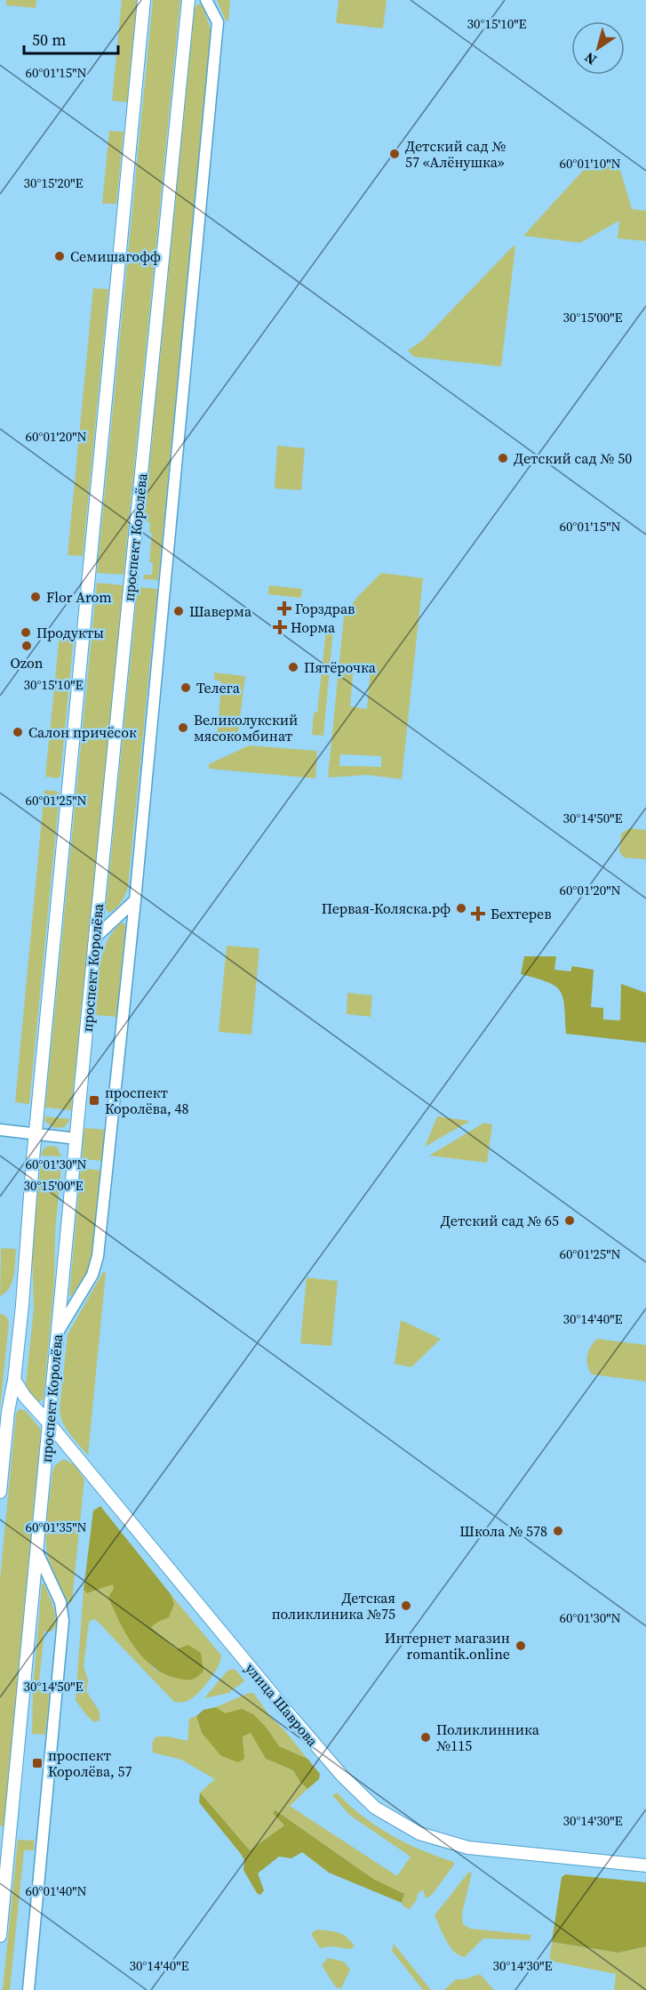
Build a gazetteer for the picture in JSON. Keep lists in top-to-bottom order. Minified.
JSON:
{"streets":{"street":["проспект Королёва","улица Шаврова"]},"crossings":[["проспект Королёва","улица Шаврова"]],"places":{"other":["Детский сад № 57 «Алёнушка»","Семишагофф","Детский сад № 50","Flor Arom","Шаверма","Продукты","Ozon","Пятёрочка","Телега","Великолукский мясокомбинат","Салон причёсок","Первая-Коляска.рф","Детский сад № 65","Школа № 578","Детская поликлиника №75","Интернет магазин romantik.online","Поликлинника №115"],"health":["Горздрав","Норма","Бехтерев"],"transit":["проспект Королёва, 48","проспект Королёва, 57"]},"scale_bar":"50 m","north":"bottom left","coordinates":["30°15'10\"E","60°01'15\"N","60°01'10\"N","30°15'20\"E","30°15'00\"E","60°01'20\"N","60°01'25\"N","30°14'50\"E","60°01'30\"N","30°14'40\"E","60°01'35\"N","30°14'30\"E","60°01'40\"N"]}
